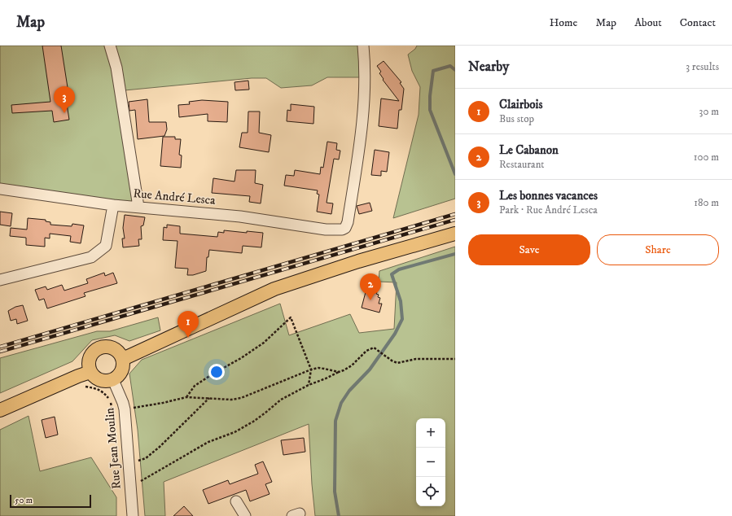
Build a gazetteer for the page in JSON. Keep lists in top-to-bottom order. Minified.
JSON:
{"streets":{"street":["Rue André Lesca","Rue Jean Moulin"]},"scale_bar":"50 m","page":{"header":"Map","nav":["Home","Map","About","Contact"],"heading":["Nearby","3 results"],"pins":["3","2","1"],"list":[{"mark":"1","name":"Clairbois","note":"Bus stop","value":"30 m"},{"mark":"2","name":"Le Cabanon","note":"Restaurant","value":"100 m"},{"mark":"3","name":"Les bonnes vacances","note":"Park · Rue André Lesca","value":"180 m"}],"buttons":["Save","Share"],"map_buttons":["+","−"],"scale":"50 m"}}
